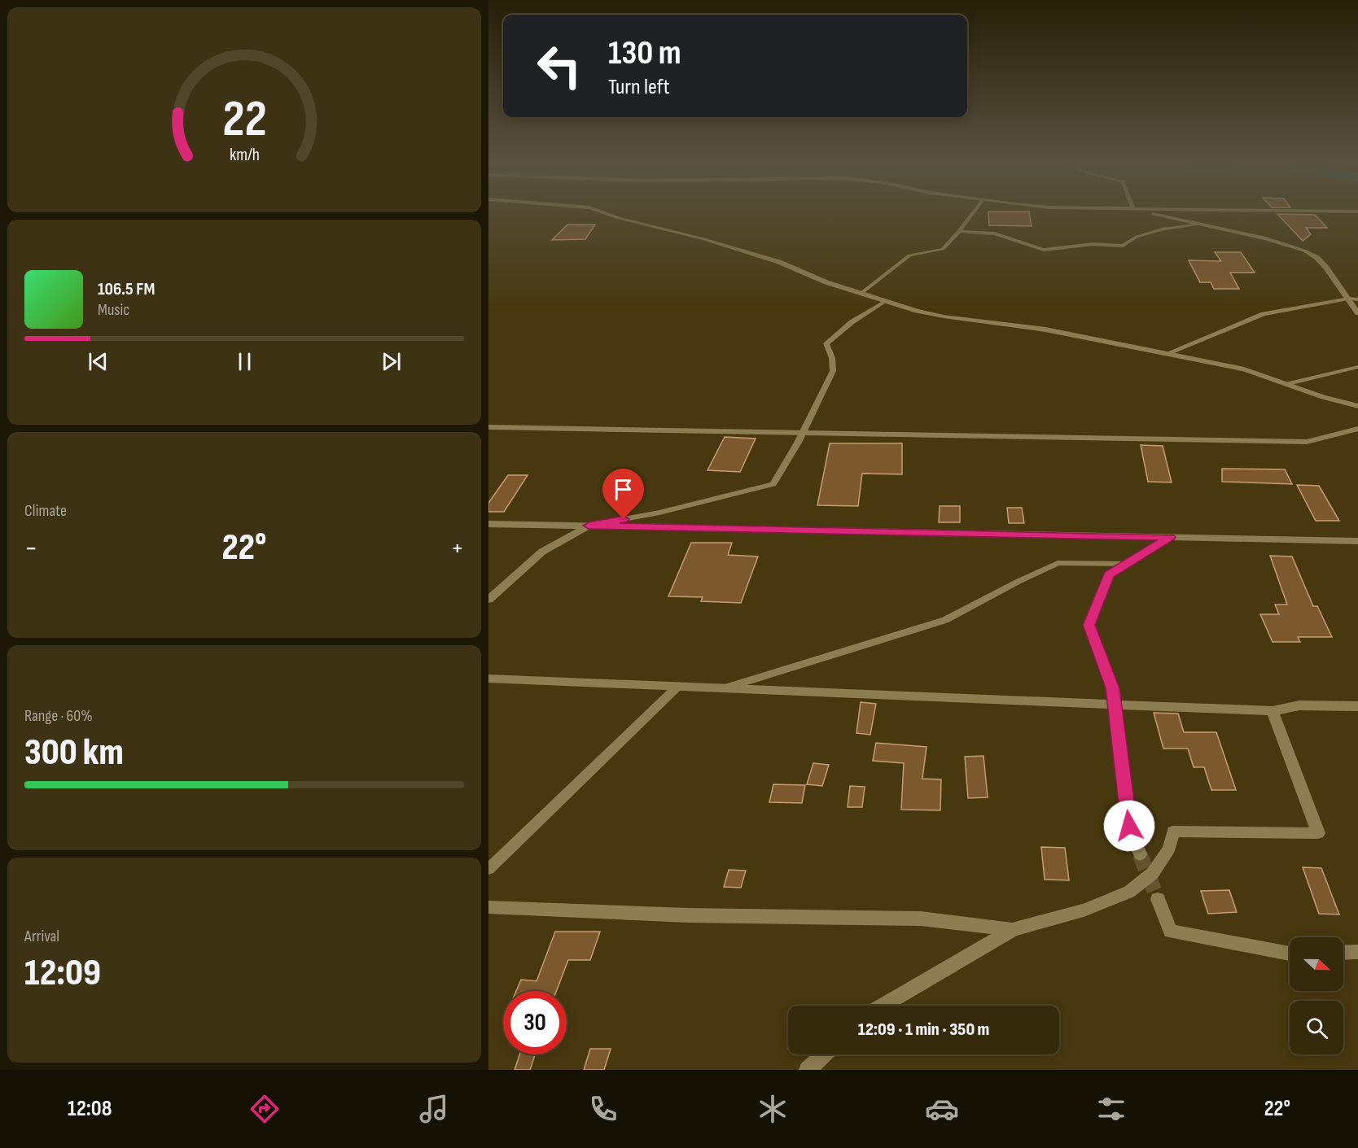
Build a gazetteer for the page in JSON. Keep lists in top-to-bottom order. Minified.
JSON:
{"north":"right","page":{"turn":["130 m","Turn left"],"song":["106.5 FM","Music"],"tile":["Climate",["Range · 60%","300 km"],["Arrival","12:09"]],"heat":["−","22°","+"],"limit":"30","trip":"12:09 · 1 min · 350 m","tabs":["12:08","22°"],"gauge":["22","km/h"]}}
